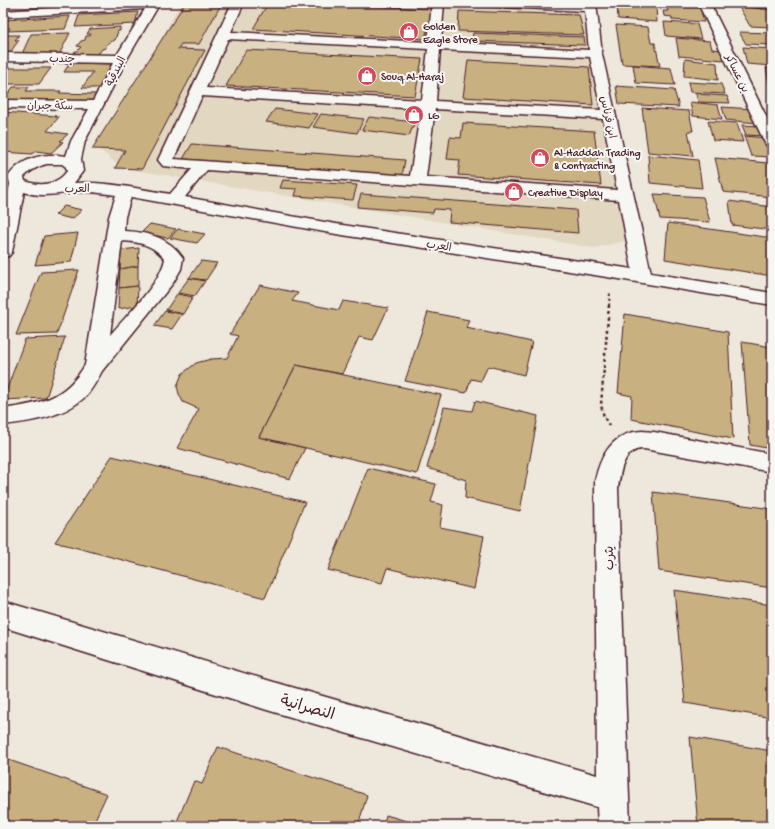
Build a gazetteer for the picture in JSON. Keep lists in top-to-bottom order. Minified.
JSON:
{"streets":{"street":["جندب","البندقية","بن عساكر","سكة جبران","ابن فرناس","العرب","يثرب","النصرانية"]},"crossings":[["جندب","البندقية"],["البندقية","سكة جبران"],["البندقية","العرب"],["ابن فرناس","العرب"],["يثرب","النصرانية"]],"places":{"shop":["Golden Eagle Store","Souq Al-Haraj","LG","Al-Haddah Trading & Contracting","Creative Display"]}}
